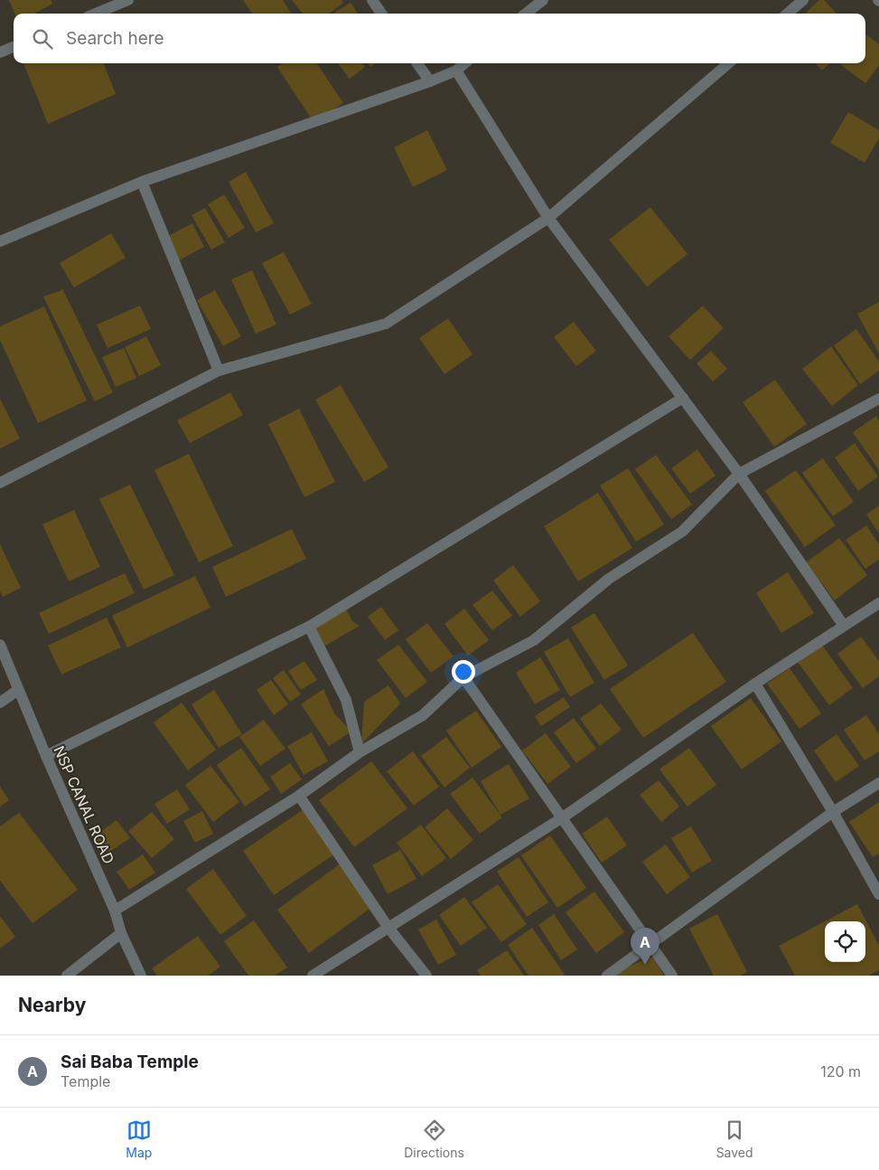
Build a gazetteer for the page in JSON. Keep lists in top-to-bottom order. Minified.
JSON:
{"streets":{"street":["NSP CANAL ROAD"]},"page":{"search":"Search here","pins":"A","heading":"Nearby","list":[{"mark":"A","name":"Sai Baba Temple","note":"Temple","value":"120 m"}],"nav":["Map","Directions","Saved"]}}
